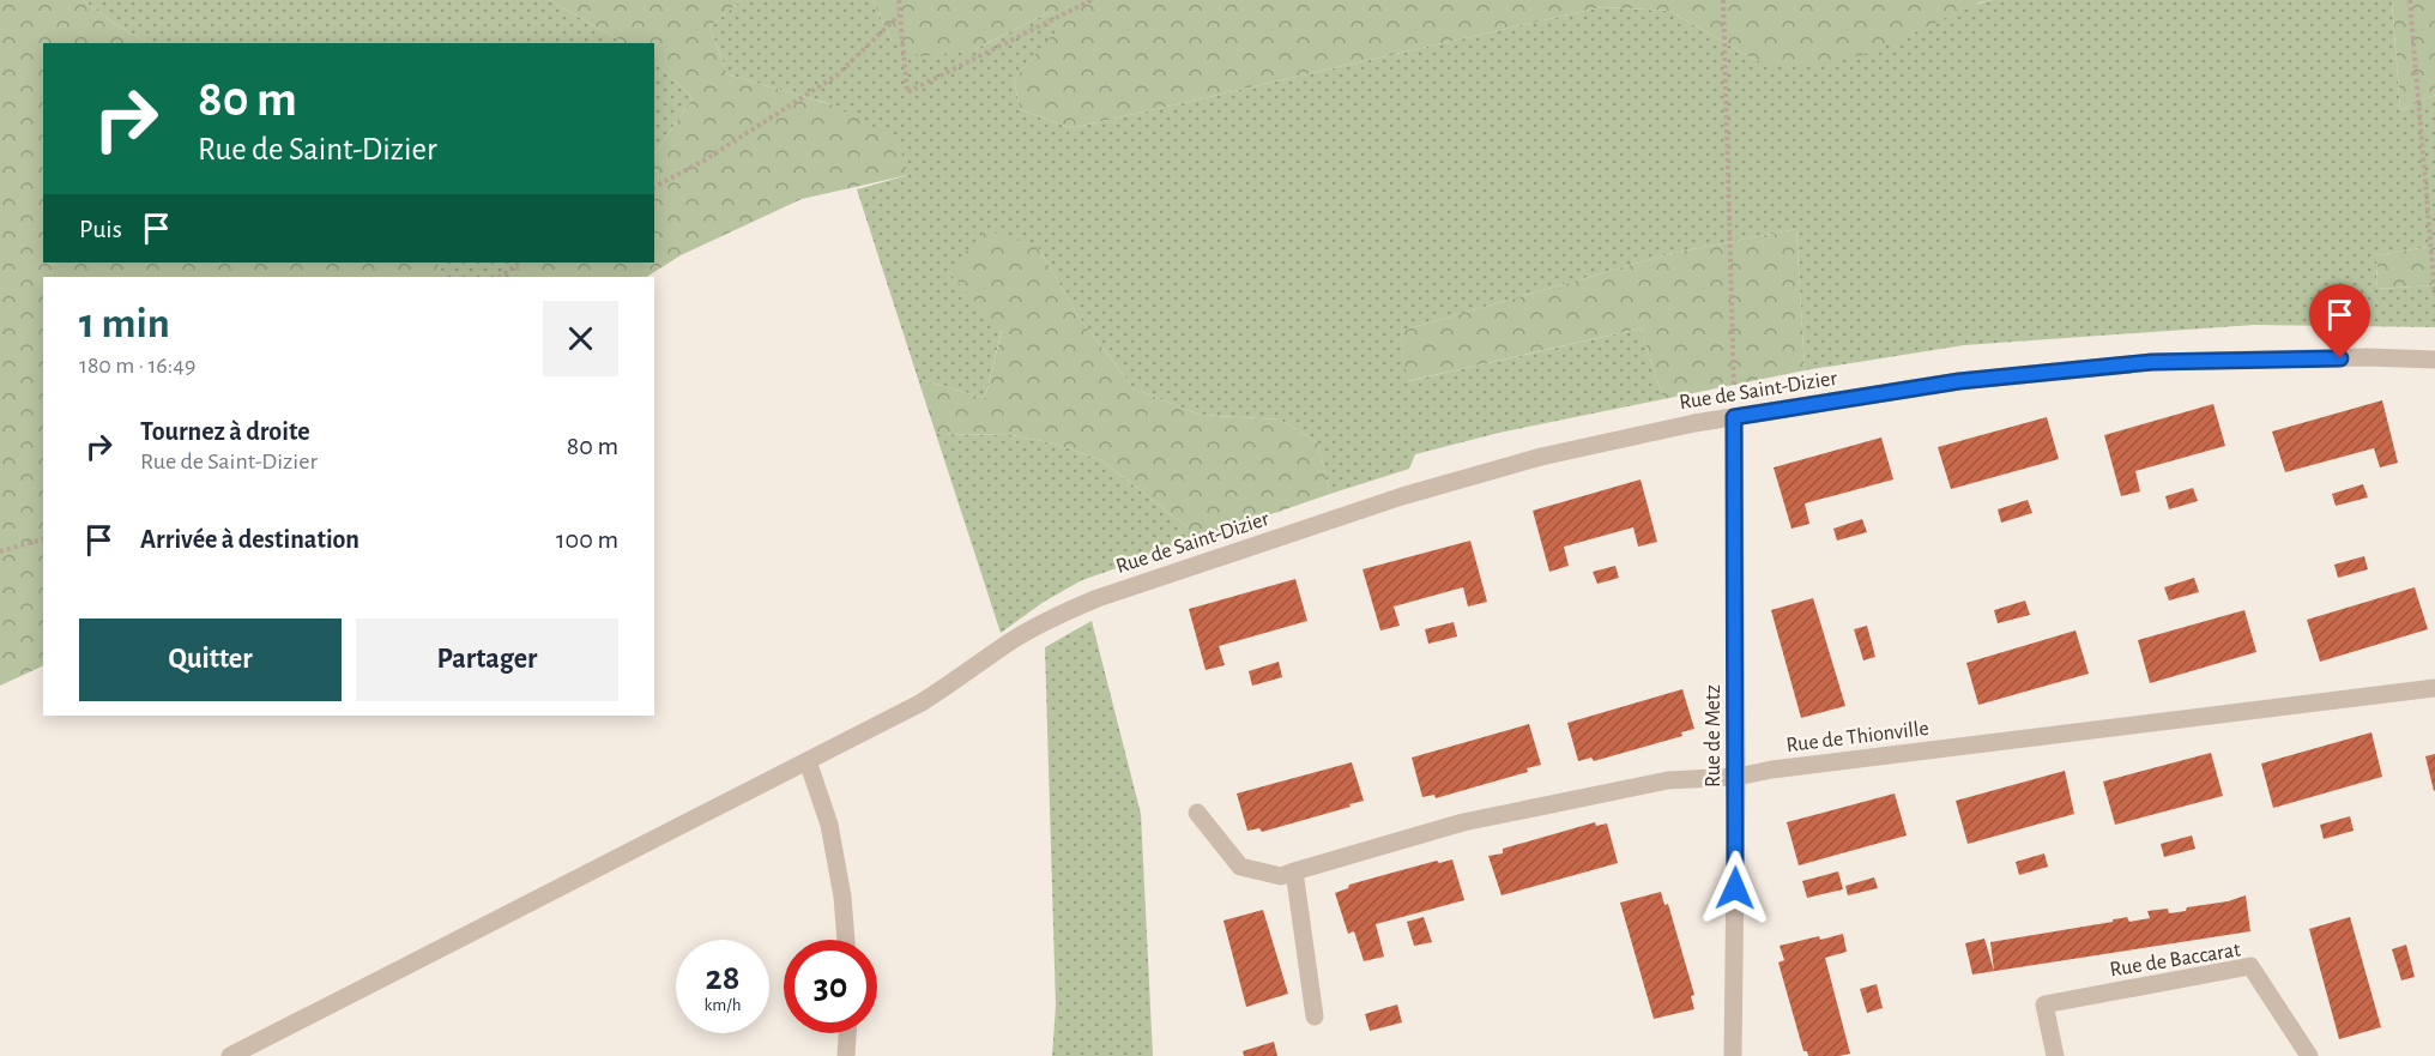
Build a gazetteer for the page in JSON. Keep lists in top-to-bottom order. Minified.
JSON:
{"streets":{"street":["Rue de Saint-Dizier","Rue de Metz","Rue de Thionville","Rue de Baccarat"]},"crossings":[["Rue de Saint-Dizier","Rue de Metz"],["Rue de Metz","Rue de Thionville"]],"page":{"turn":["80 m","Rue de Saint-Dizier"],"then":"Puis","heading":["1 min","180 m · 16:49"],"list":[{"name":"Tournez à droite","note":"Rue de Saint-Dizier","value":"80 m"},{"name":"Arrivée à destination","value":"100 m"}],"buttons":["Quitter","Partager"],"speed":"28 km/h","limit":"30"}}
